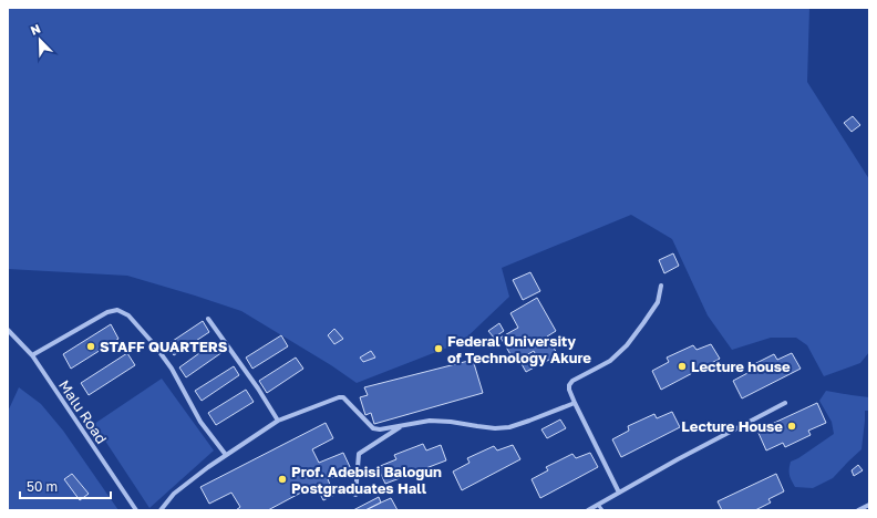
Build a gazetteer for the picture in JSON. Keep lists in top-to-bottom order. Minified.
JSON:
{"streets":{"street":["Malu Road"]},"places":["STAFF QUARTERS","Federal University of Technology Akure","Lecture house","Lecture House","Prof. Adebisi Balogun Postgraduates Hall"],"scale_bar":"50 m","north":"top left"}
